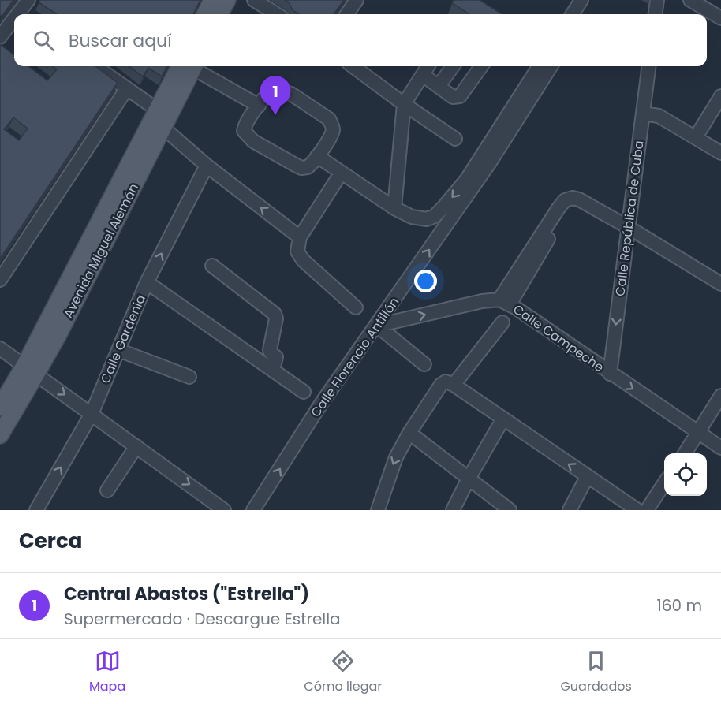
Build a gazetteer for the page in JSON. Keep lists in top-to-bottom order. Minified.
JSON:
{"streets":{"main road":["Avenida Miguel Alemán"],"street":["Calle República de Cuba","Calle Campeche","Calle Gardenia","Calle Florencio Antillón"]},"crossings":[["Calle República de Cuba","Calle Campeche"],["Calle Campeche","Calle Florencio Antillón"]],"one_way":["Calle República de Cuba"],"page":{"search":"Buscar aquí","pins":"1","heading":"Cerca","list":[{"mark":"1","name":"Central Abastos (\"Estrella\")","note":"Supermercado · Descargue Estrella","value":"160 m"}],"nav":["Mapa","Cómo llegar","Guardados"]}}
